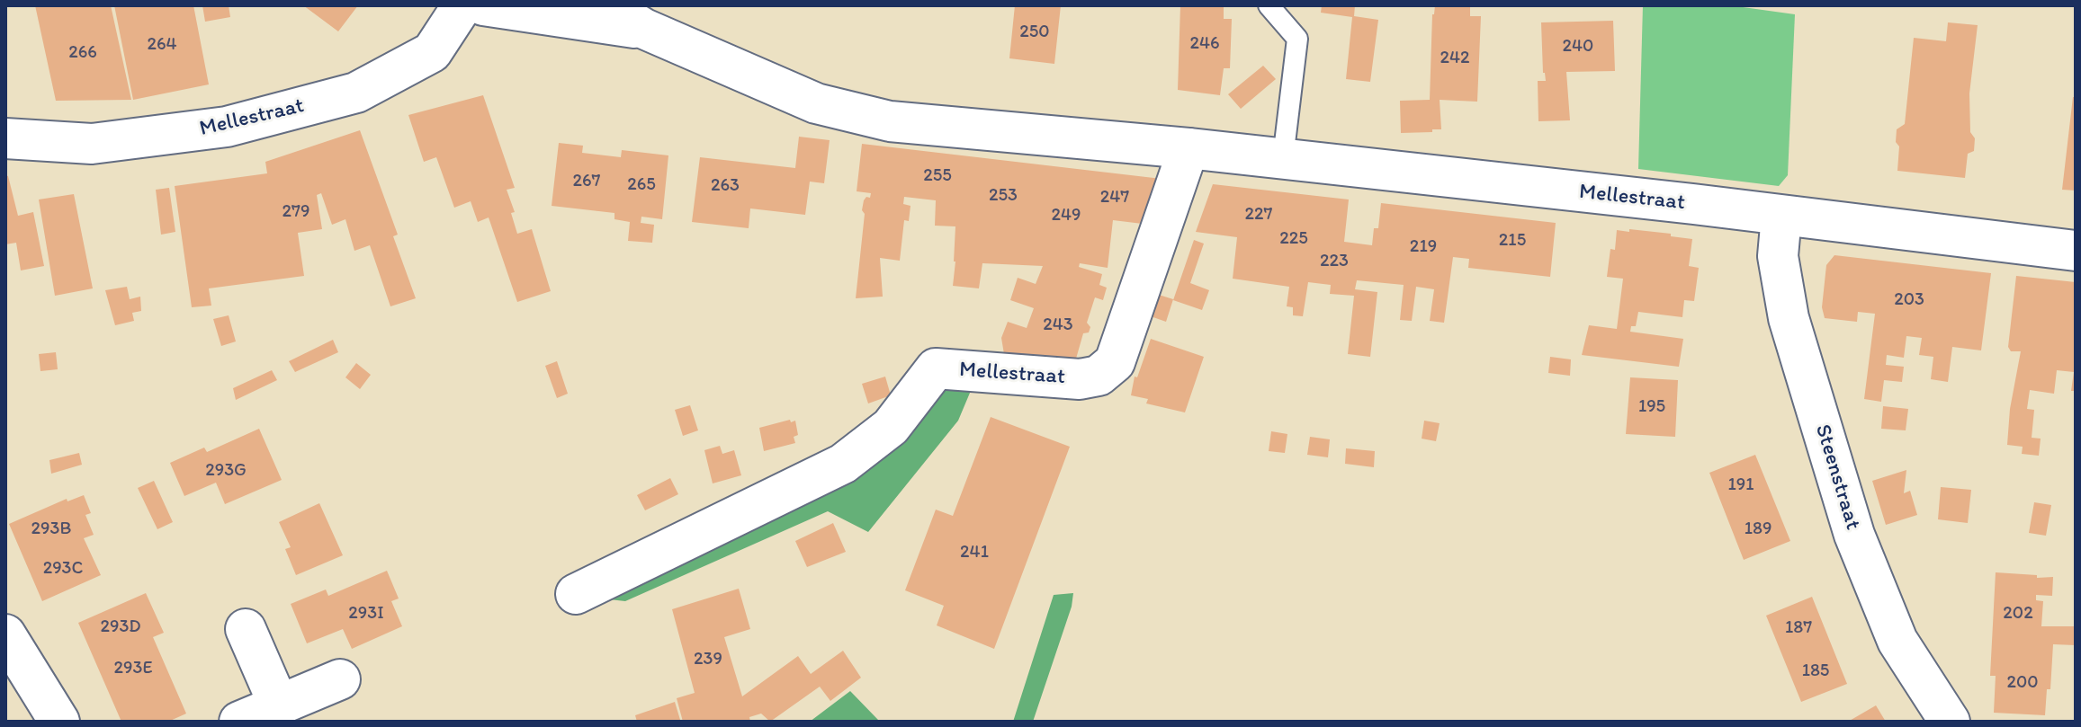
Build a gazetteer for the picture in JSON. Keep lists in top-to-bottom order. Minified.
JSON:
{"streets":{"street":["Mellestraat","Steenstraat"]},"crossings":[["Mellestraat","Steenstraat"]],"house_numbers":["250","246","264","240","266","242","255","267","265","263","253","247","279","227","249","225","215","219","223","203","243","195","293G","191","293B","189","241","293C","293I","202","293D","187","239","293E","185","200"]}
